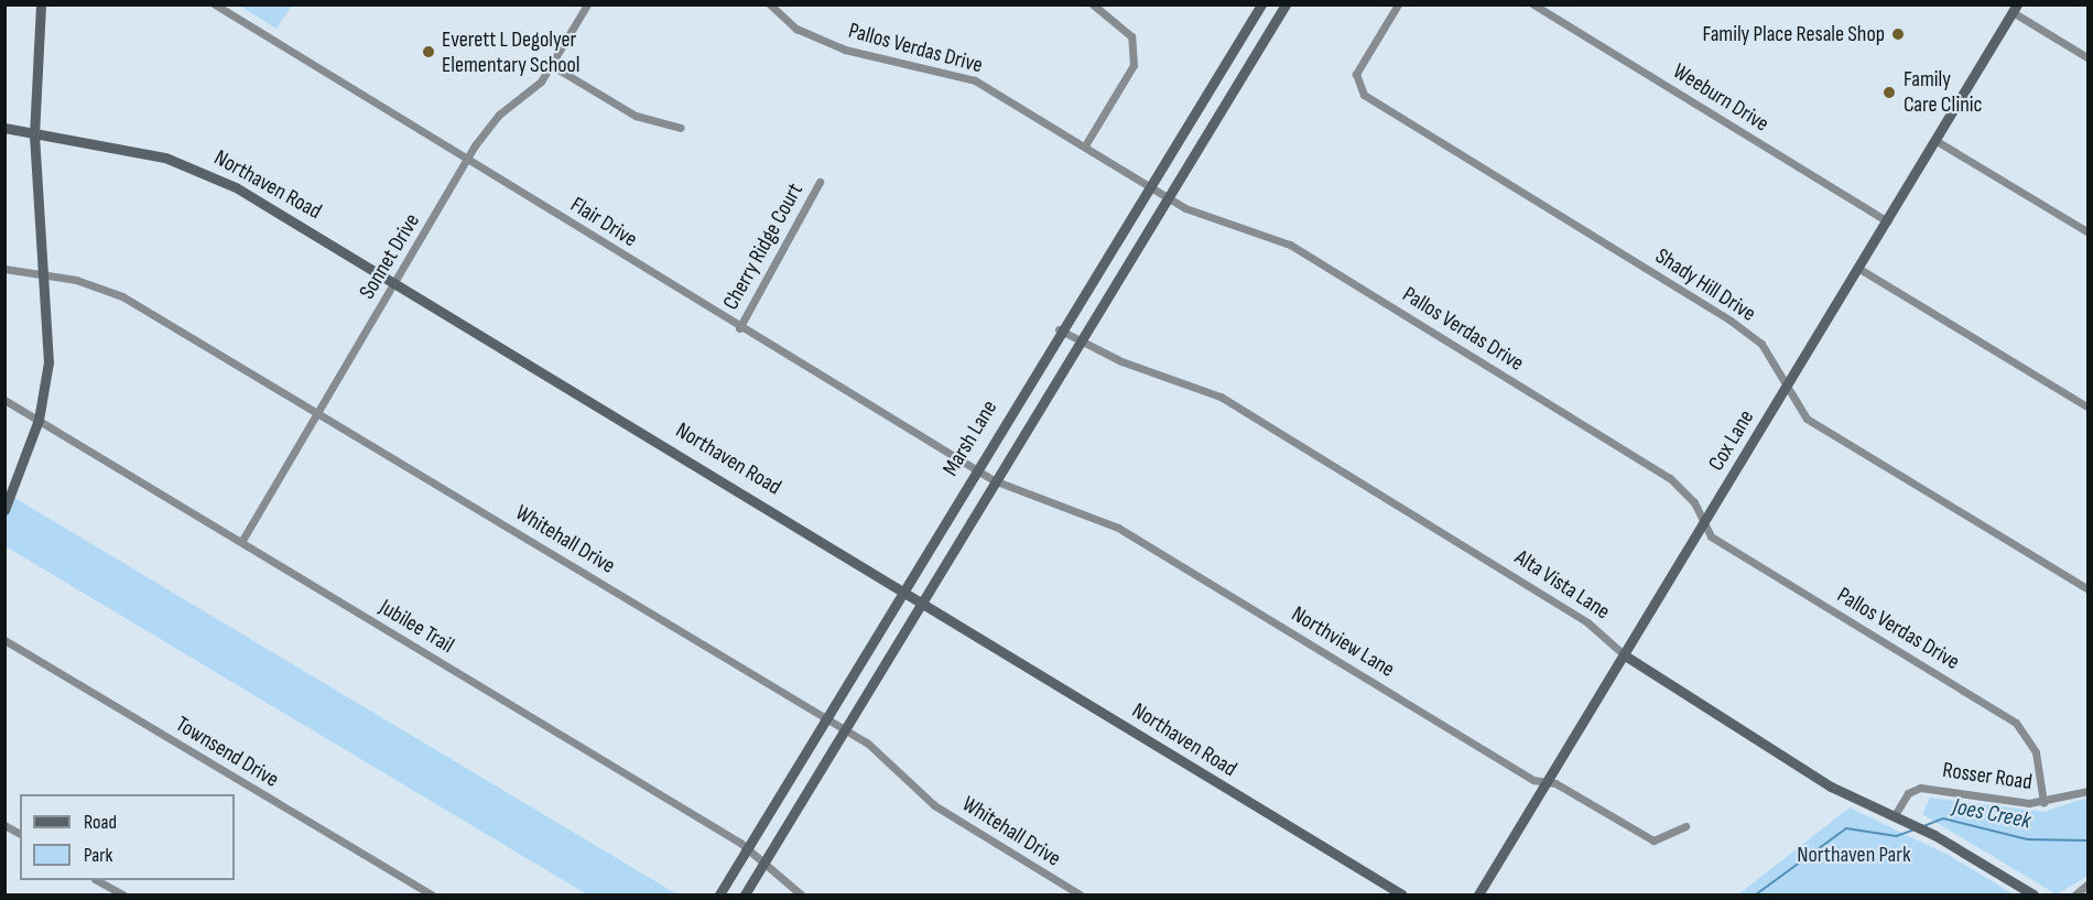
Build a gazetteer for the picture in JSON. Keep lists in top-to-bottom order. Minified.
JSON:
{"streets":{"street":["Pallos Verdas Drive","Weeburn Drive","Northaven Road","Flair Drive","Cherry Ridge Court","Sonnet Drive","Shady Hill Drive","Marsh Lane","Cox Lane","Whitehall Drive","Alta Vista Lane","Jubilee Trail","Northview Lane","Townsend Drive","Rosser Road"]},"crossings":[["Pallos Verdas Drive","Marsh Lane"],["Pallos Verdas Drive","Cox Lane"],["Pallos Verdas Drive","Rosser Road"],["Weeburn Drive","Cox Lane"],["Northaven Road","Sonnet Drive"],["Northaven Road","Marsh Lane"],["Flair Drive","Cherry Ridge Court"],["Flair Drive","Sonnet Drive"],["Flair Drive","Marsh Lane"],["Flair Drive","Northview Lane"],["Sonnet Drive","Whitehall Drive"],["Sonnet Drive","Jubilee Trail"],["Shady Hill Drive","Cox Lane"],["Marsh Lane","Whitehall Drive"],["Marsh Lane","Alta Vista Lane"],["Marsh Lane","Jubilee Trail"],["Marsh Lane","Northview Lane"],["Cox Lane","Alta Vista Lane"],["Cox Lane","Northview Lane"],["Alta Vista Lane","Rosser Road"]],"water":["Joes Creek"],"parks":["Northaven Park"],"places":["Family Place Resale Shop","Everett L Degolyer Elementary School","Family Care Clinic"],"legend":["Road","Park"]}
